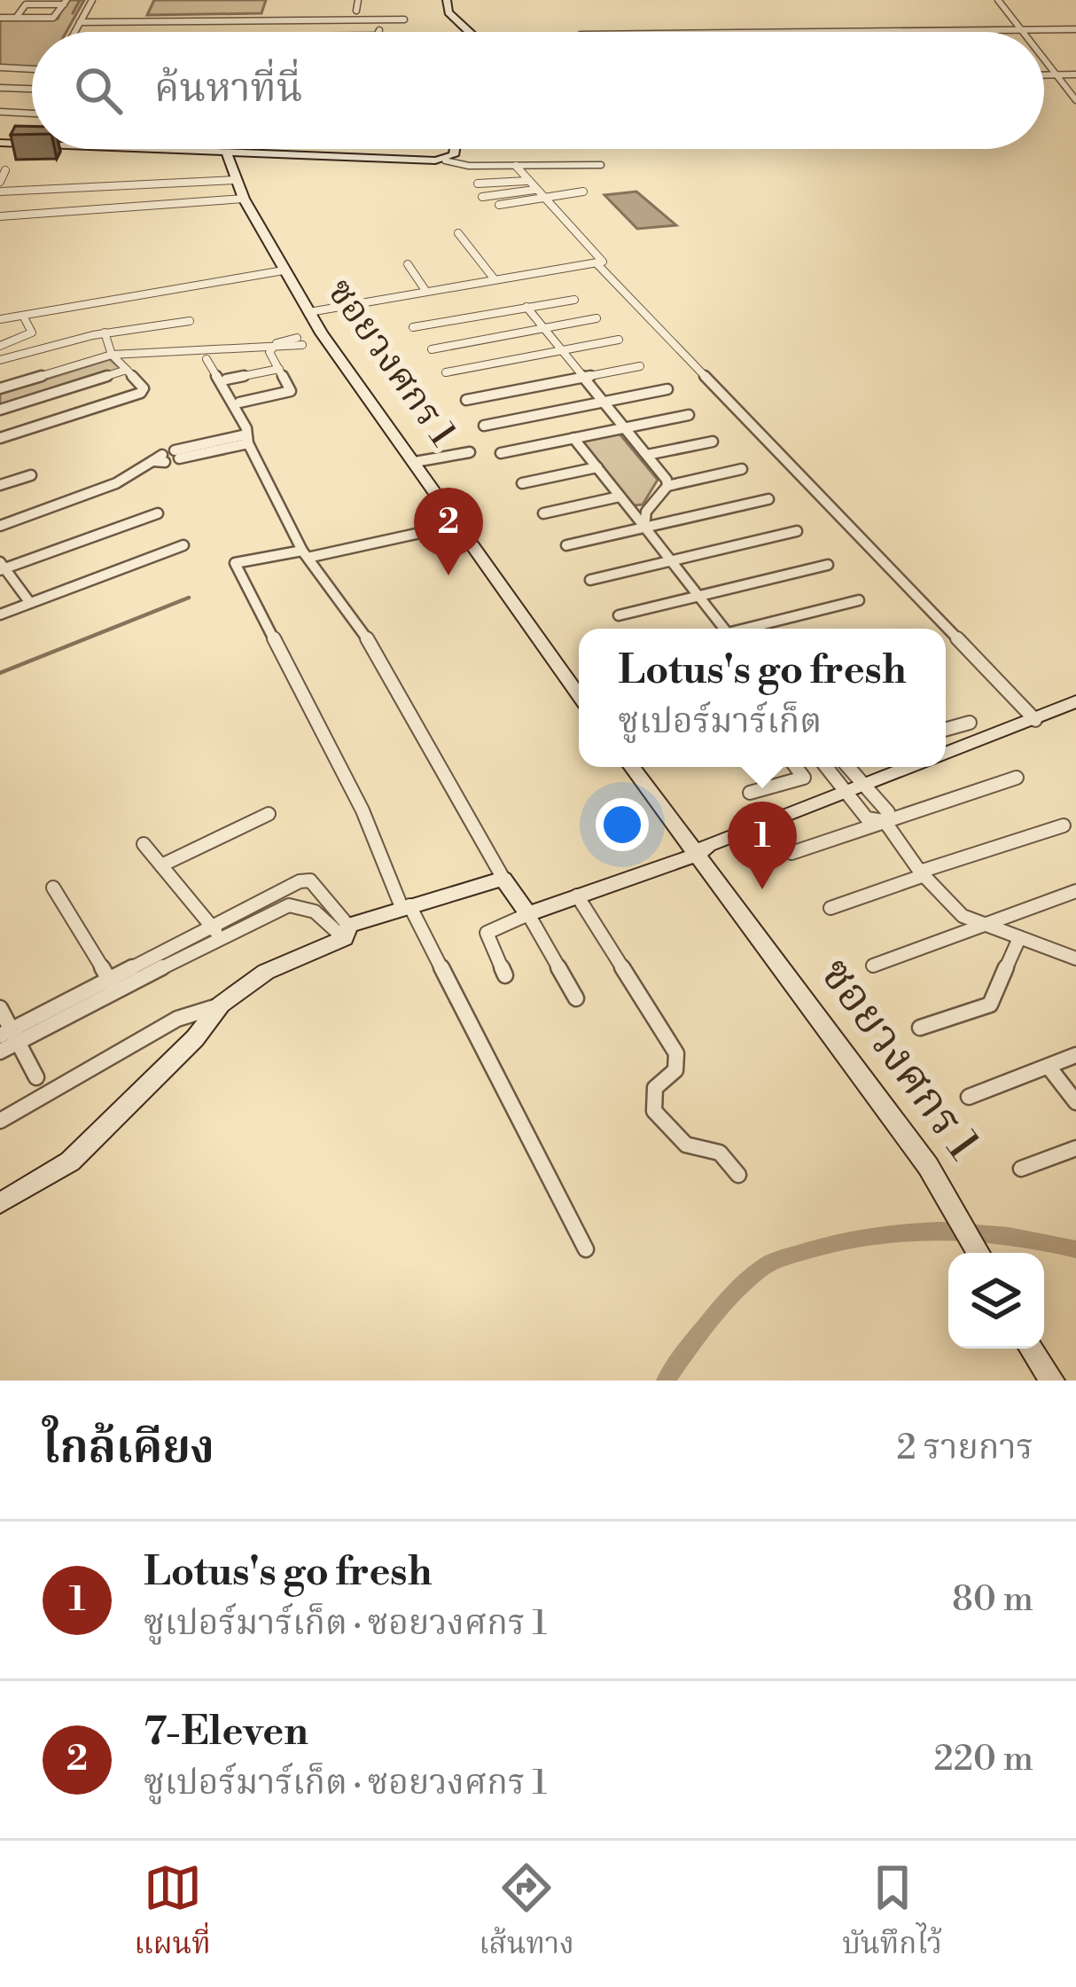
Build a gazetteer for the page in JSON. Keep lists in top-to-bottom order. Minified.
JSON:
{"streets":{"street":["ซอยวงศกร 1"]},"page":{"search":"ค้นหาที่นี่","pins":["2","1"],"popup":["Lotus's go fresh","ซูเปอร์มาร์เก็ต"],"heading":["ใกล้เคียง","2 รายการ"],"list":[{"mark":"1","name":"Lotus's go fresh","note":"ซูเปอร์มาร์เก็ต · ซอยวงศกร 1","value":"80 m"},{"mark":"2","name":"7-Eleven","note":"ซูเปอร์มาร์เก็ต · ซอยวงศกร 1","value":"220 m"}],"nav":["แผนที่","เส้นทาง","บันทึกไว้"]}}
